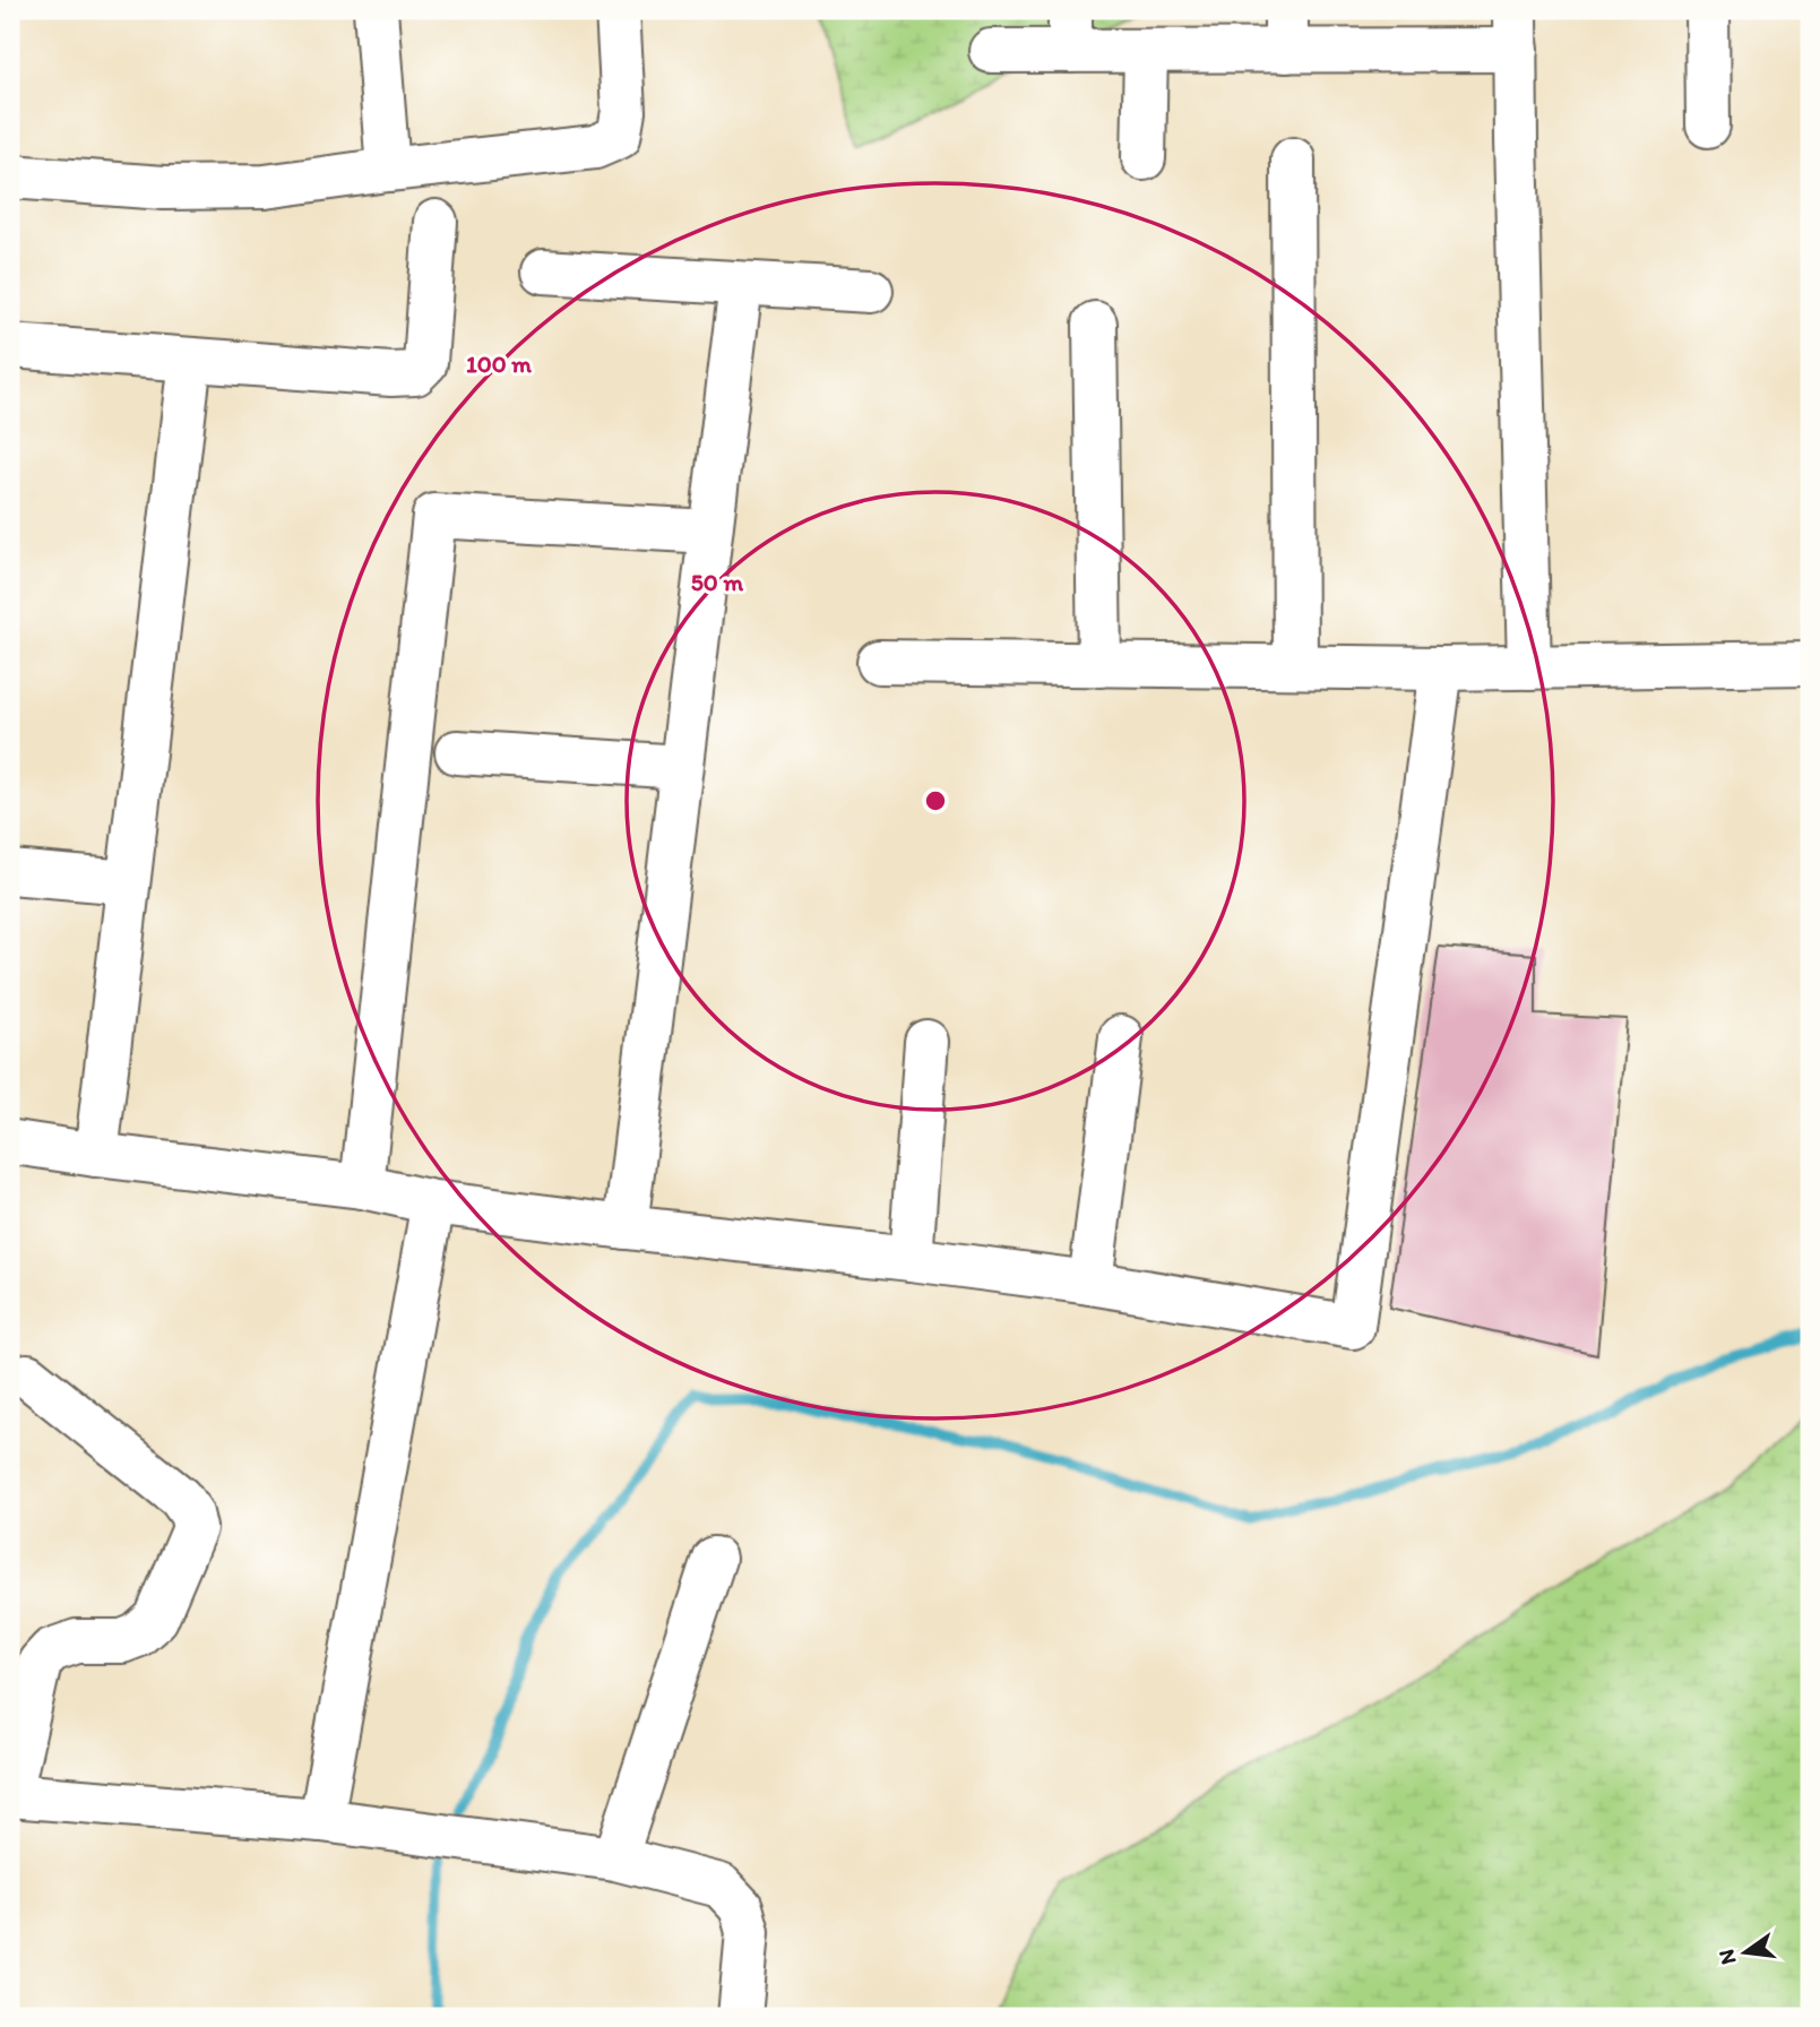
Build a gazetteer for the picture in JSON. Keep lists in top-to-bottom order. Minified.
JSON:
{"north":"left","rings":["100 m","50 m"]}
